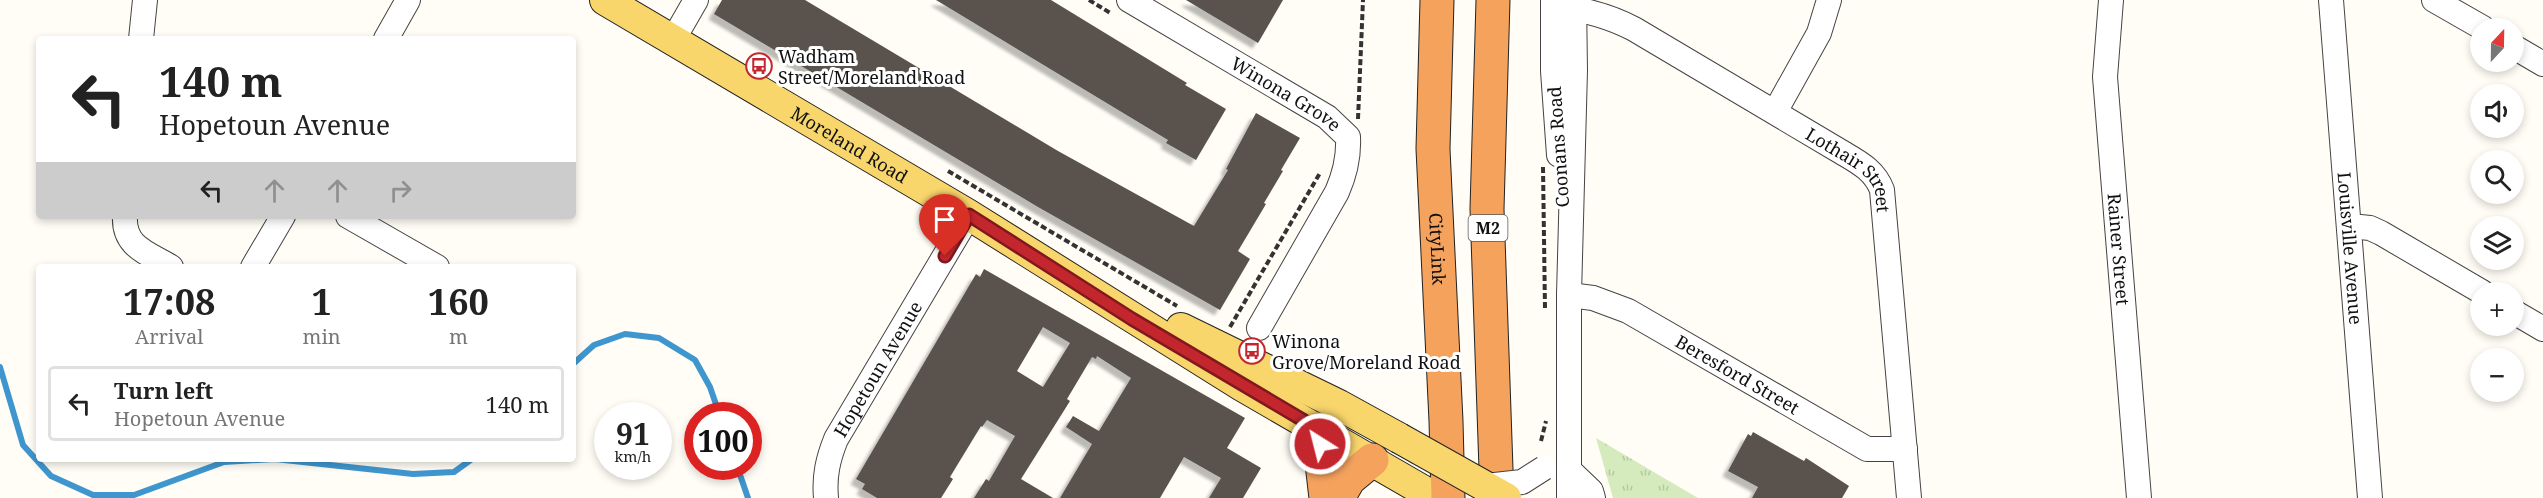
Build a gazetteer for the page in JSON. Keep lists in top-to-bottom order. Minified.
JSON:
{"streets":{"highway":["M2","CityLink"],"main road":["Moreland Road"],"street":["Winona Grove","Coonans Road","Lothair Street","Rainer Street","Louisville Avenue","Hopetoun Avenue","Beresford Street"]},"crossings":[["Moreland Road","M2"],["Moreland Road","Hopetoun Avenue"],["Coonans Road","Lothair Street"],["Coonans Road","Beresford Street"],["Lothair Street","Beresford Street"]],"places":{"bus stop":["Wadham Street/Moreland Road","Winona Grove/Moreland Road"]},"north":"top","page":{"map_buttons":["+","−"],"turn":["140 m","Hopetoun Avenue"],"eta":["17:08","Arrival","1","min","160","m"],"list":[{"name":"Turn left","note":"Hopetoun Avenue","value":"140 m"}],"speed":"91 km/h","limit":"100"}}
